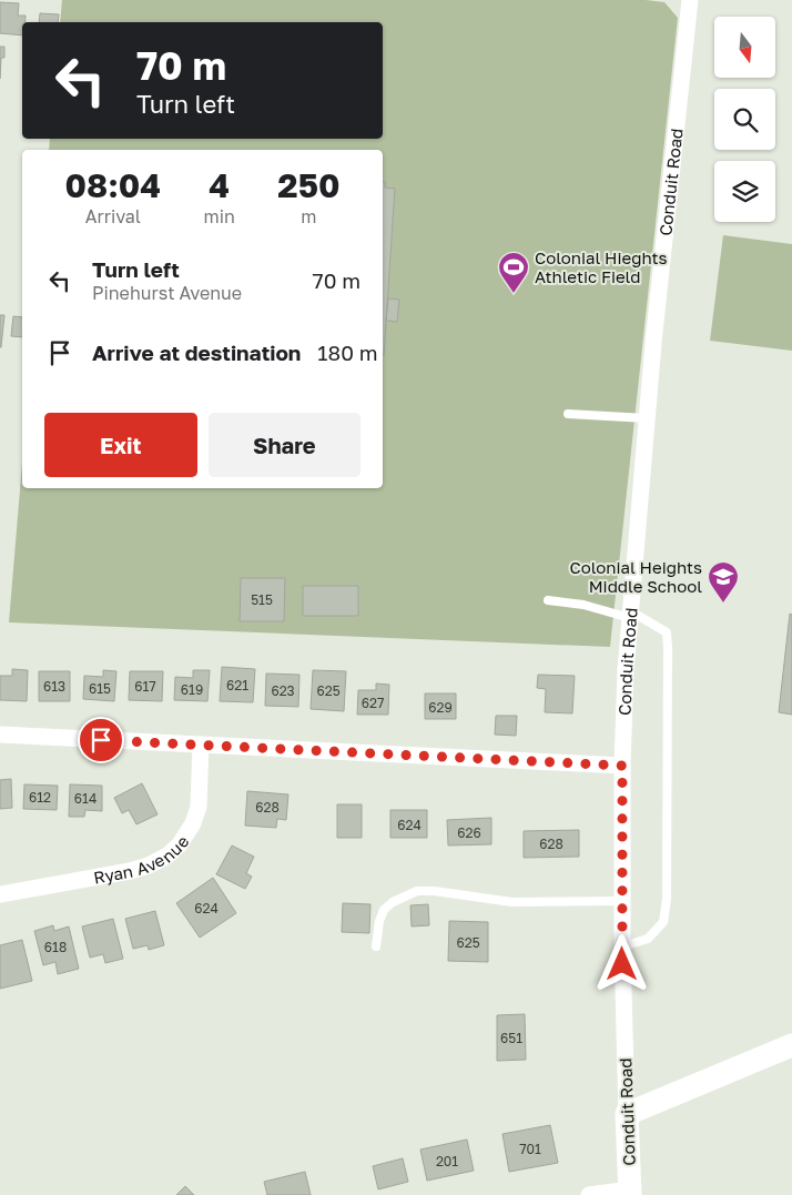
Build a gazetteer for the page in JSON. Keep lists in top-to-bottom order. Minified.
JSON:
{"streets":{"street":["Conduit Road","Ryan Avenue"]},"places":{"sports":["Colonial Hieghts Athletic Field"],"school or university":["Colonial Heights Middle School"]},"house_numbers":["515","621","613","617","615","619","623","625","627","629","612","614","628","624","626","628","624","625","618","651","701","201"],"north":"bottom","page":{"turn":["70 m","Turn left"],"eta":["08:04","Arrival","4","min","250","m"],"list":[{"name":"Turn left","note":"Pinehurst Avenue","value":"70 m"},{"name":"Arrive at destination","value":"180 m"}],"buttons":["Exit","Share"]}}
